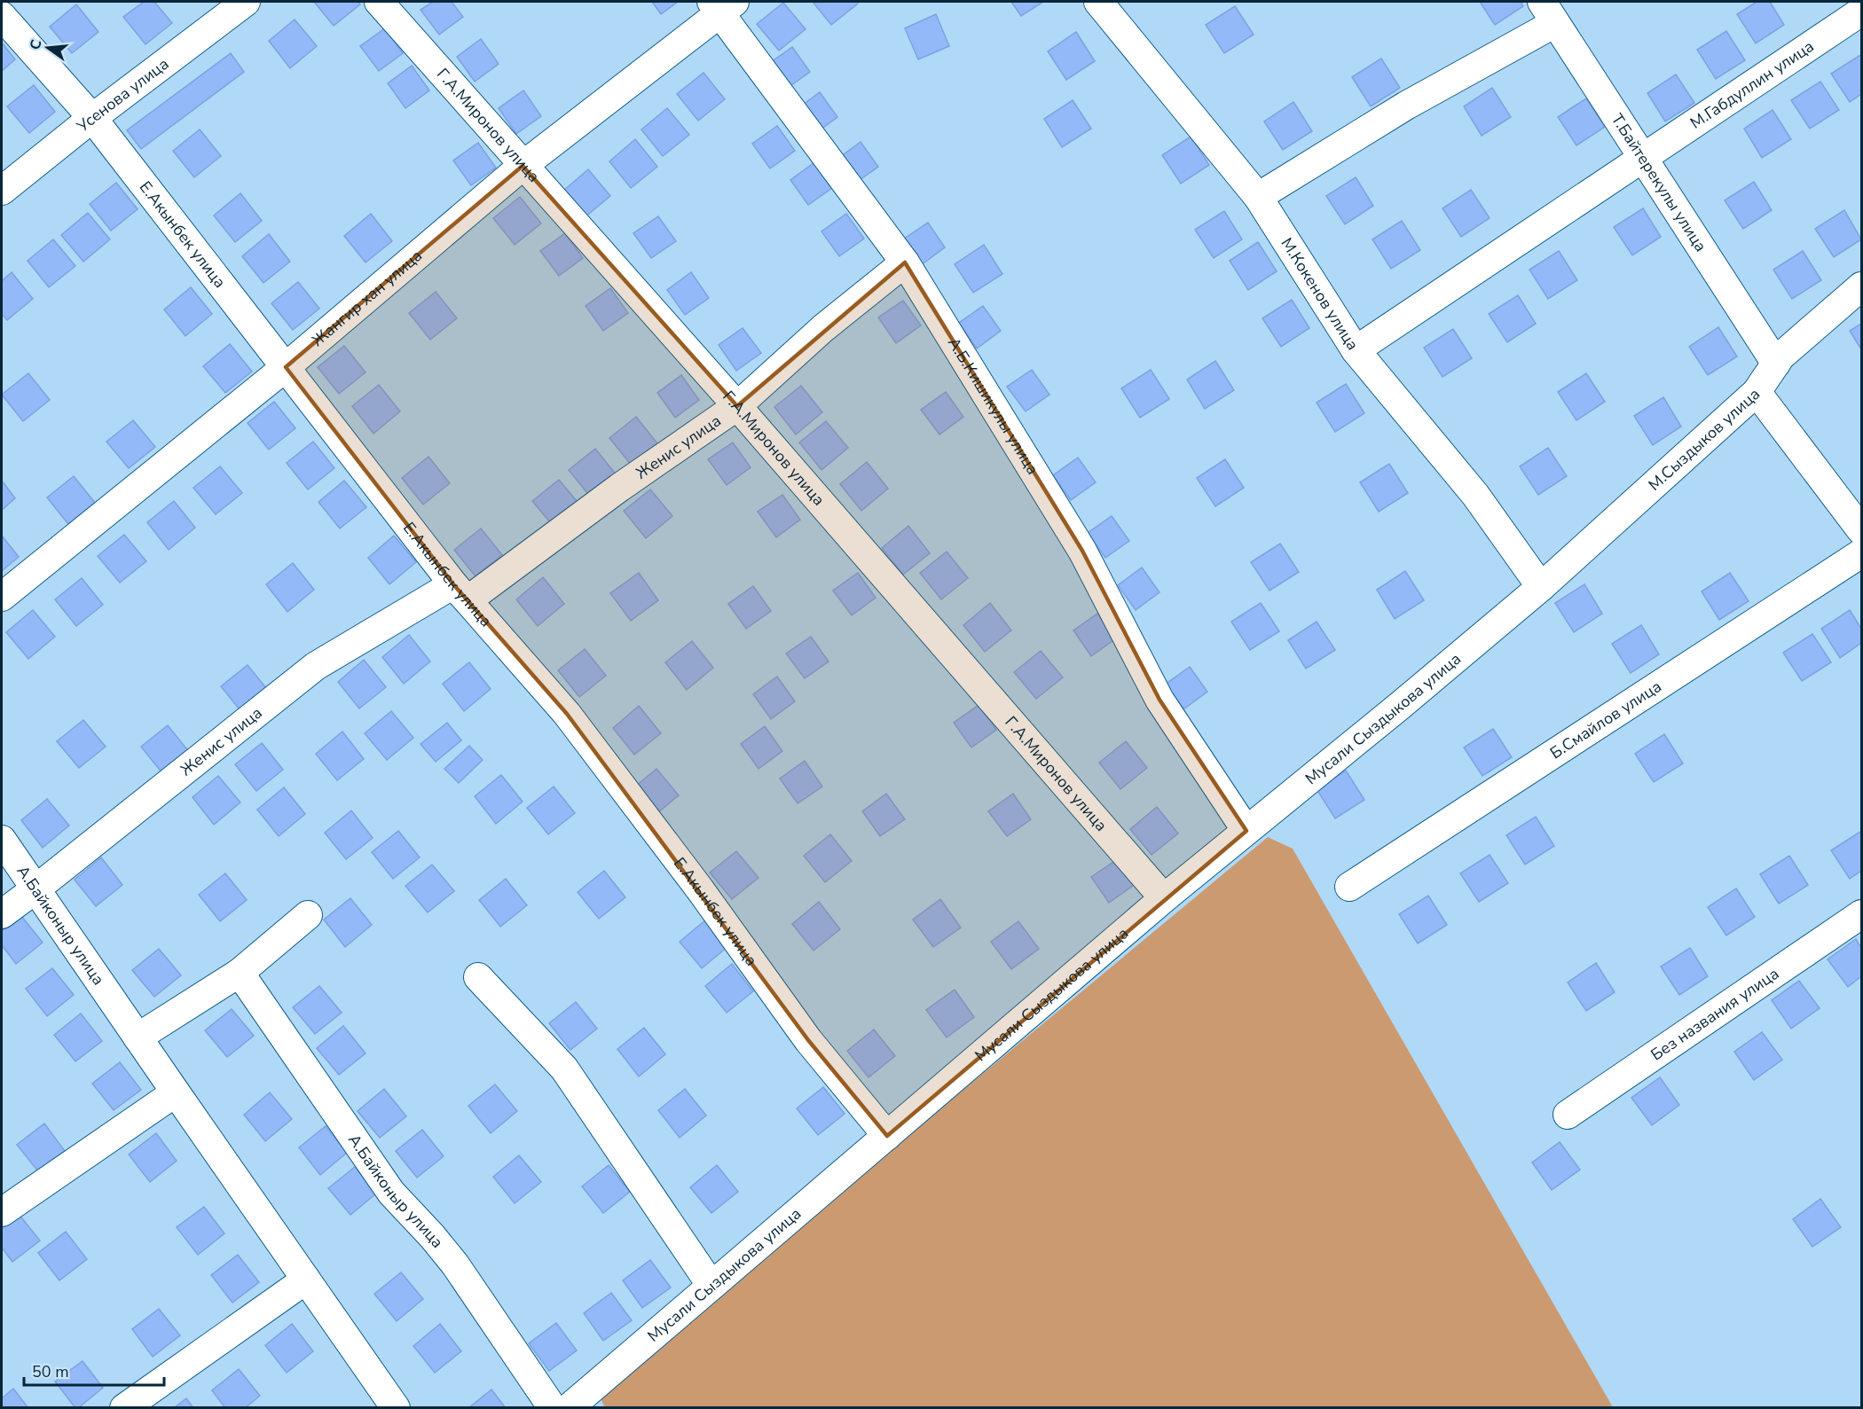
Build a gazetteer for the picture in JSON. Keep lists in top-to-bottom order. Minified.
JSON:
{"streets":{"street":["М.Габдуллин улица","Усенова улица","Г.А.Миронов улица","Т.Байтерекулы улица","Е.Акынбек улица","М.Кокенов улица","Жангир хан улица","А.Б.Кишикулы улица","М.Сыздыков улица","Женис улица","Мусали Сыздыкова улица","Б.Смайлов улица","А.Байконыр улица","Без названия улица"]},"crossings":[["М.Габдуллин улица","Т.Байтерекулы улица"],["М.Габдуллин улица","М.Кокенов улица"],["Усенова улица","Е.Акынбек улица"],["Г.А.Миронов улица","Жангир хан улица"],["Г.А.Миронов улица","Женис улица"],["Г.А.Миронов улица","Мусали Сыздыкова улица"],["Т.Байтерекулы улица","М.Сыздыков улица"],["Е.Акынбек улица","Жангир хан улица"],["Е.Акынбек улица","Женис улица"],["Е.Акынбек улица","Мусали Сыздыкова улица"],["М.Кокенов улица","М.Сыздыков улица"],["М.Кокенов улица","Мусали Сыздыкова улица"],["Жангир хан улица","А.Б.Кишикулы улица"],["А.Б.Кишикулы улица","Женис улица"],["А.Б.Кишикулы улица","Мусали Сыздыкова улица"],["М.Сыздыков улица","Мусали Сыздыкова улица"],["Женис улица","А.Байконыр улица"]],"scale_bar":"50 m","north":"left"}
